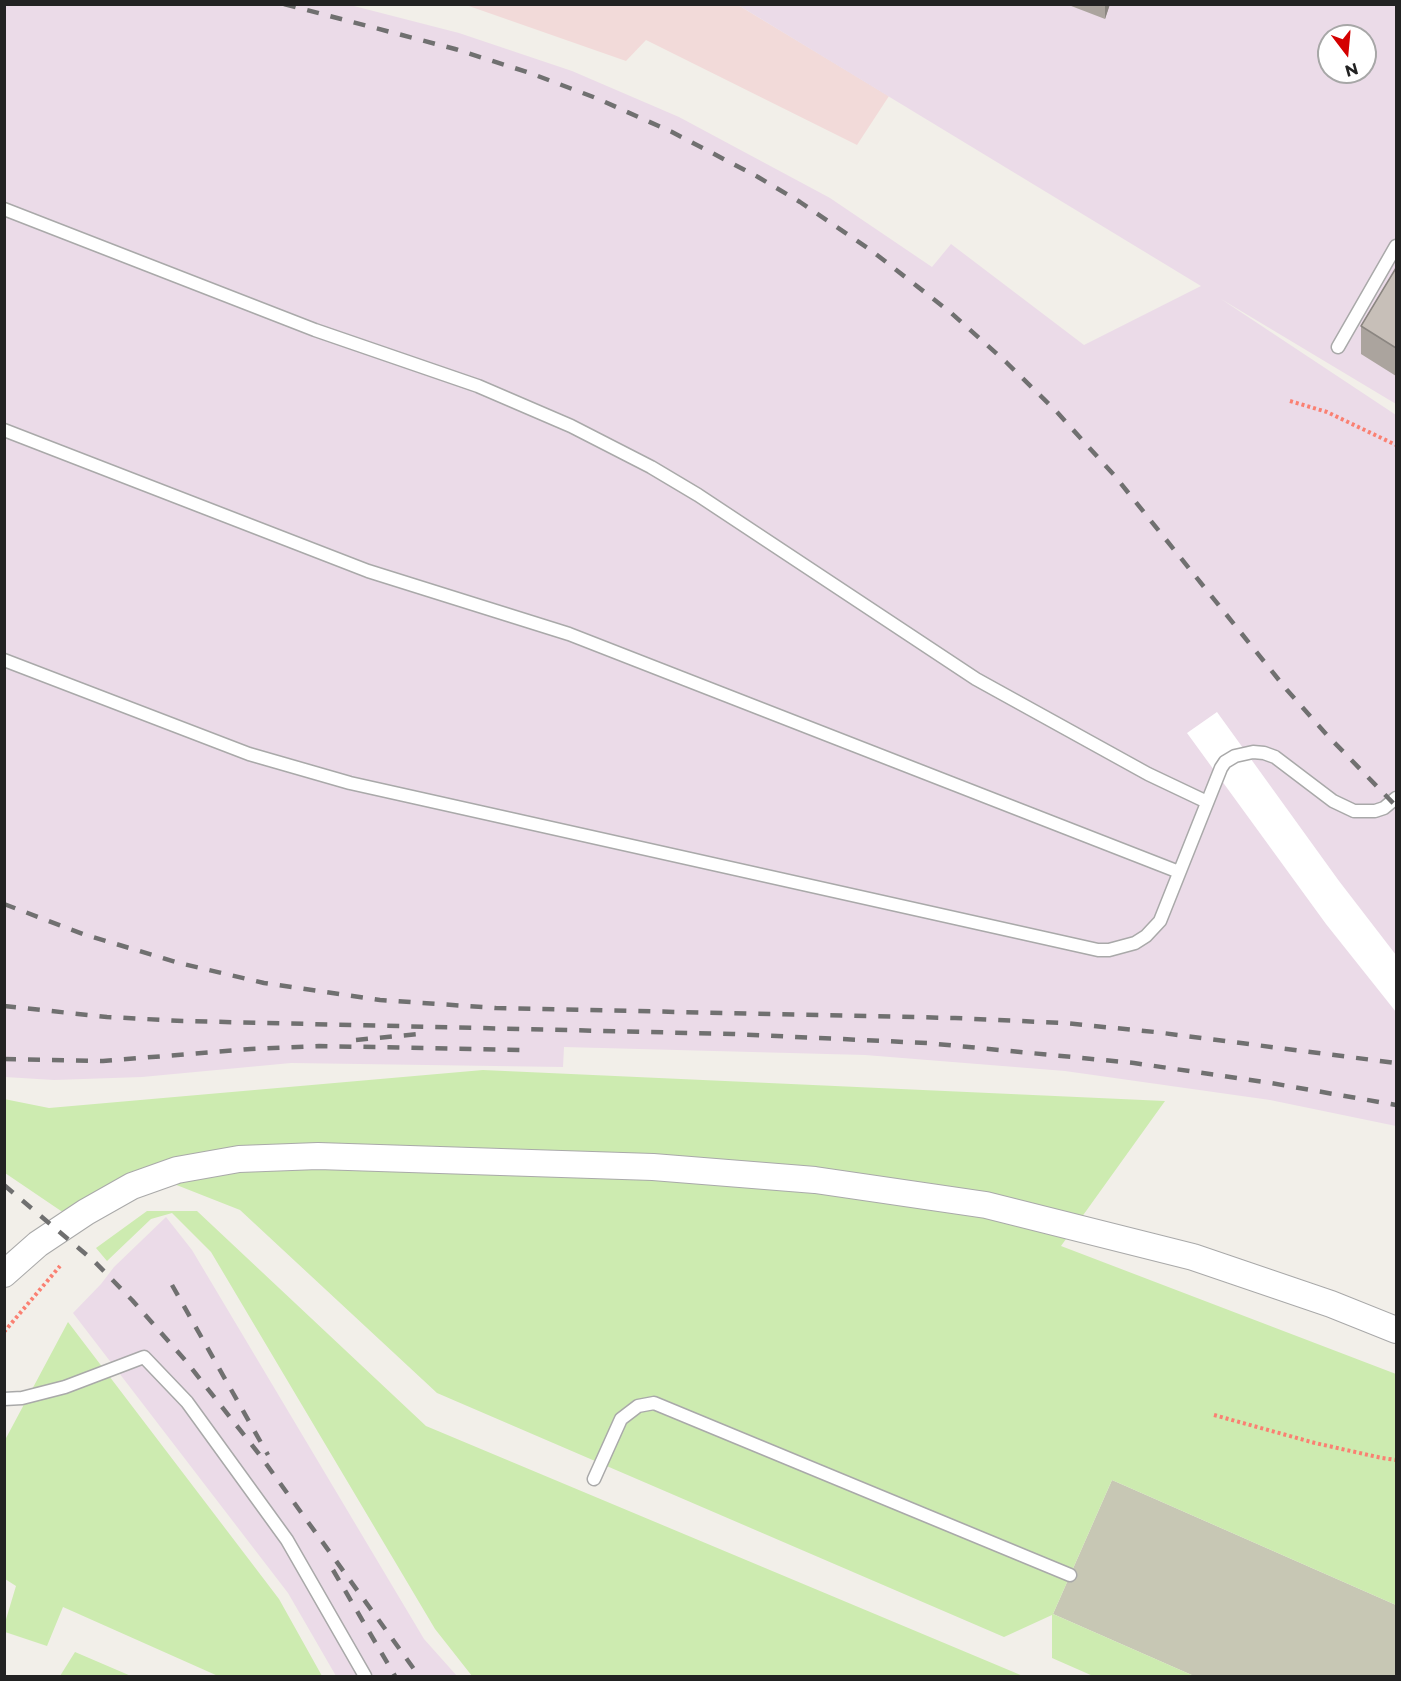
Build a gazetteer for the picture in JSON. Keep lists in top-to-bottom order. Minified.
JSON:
{"north":"bottom"}
